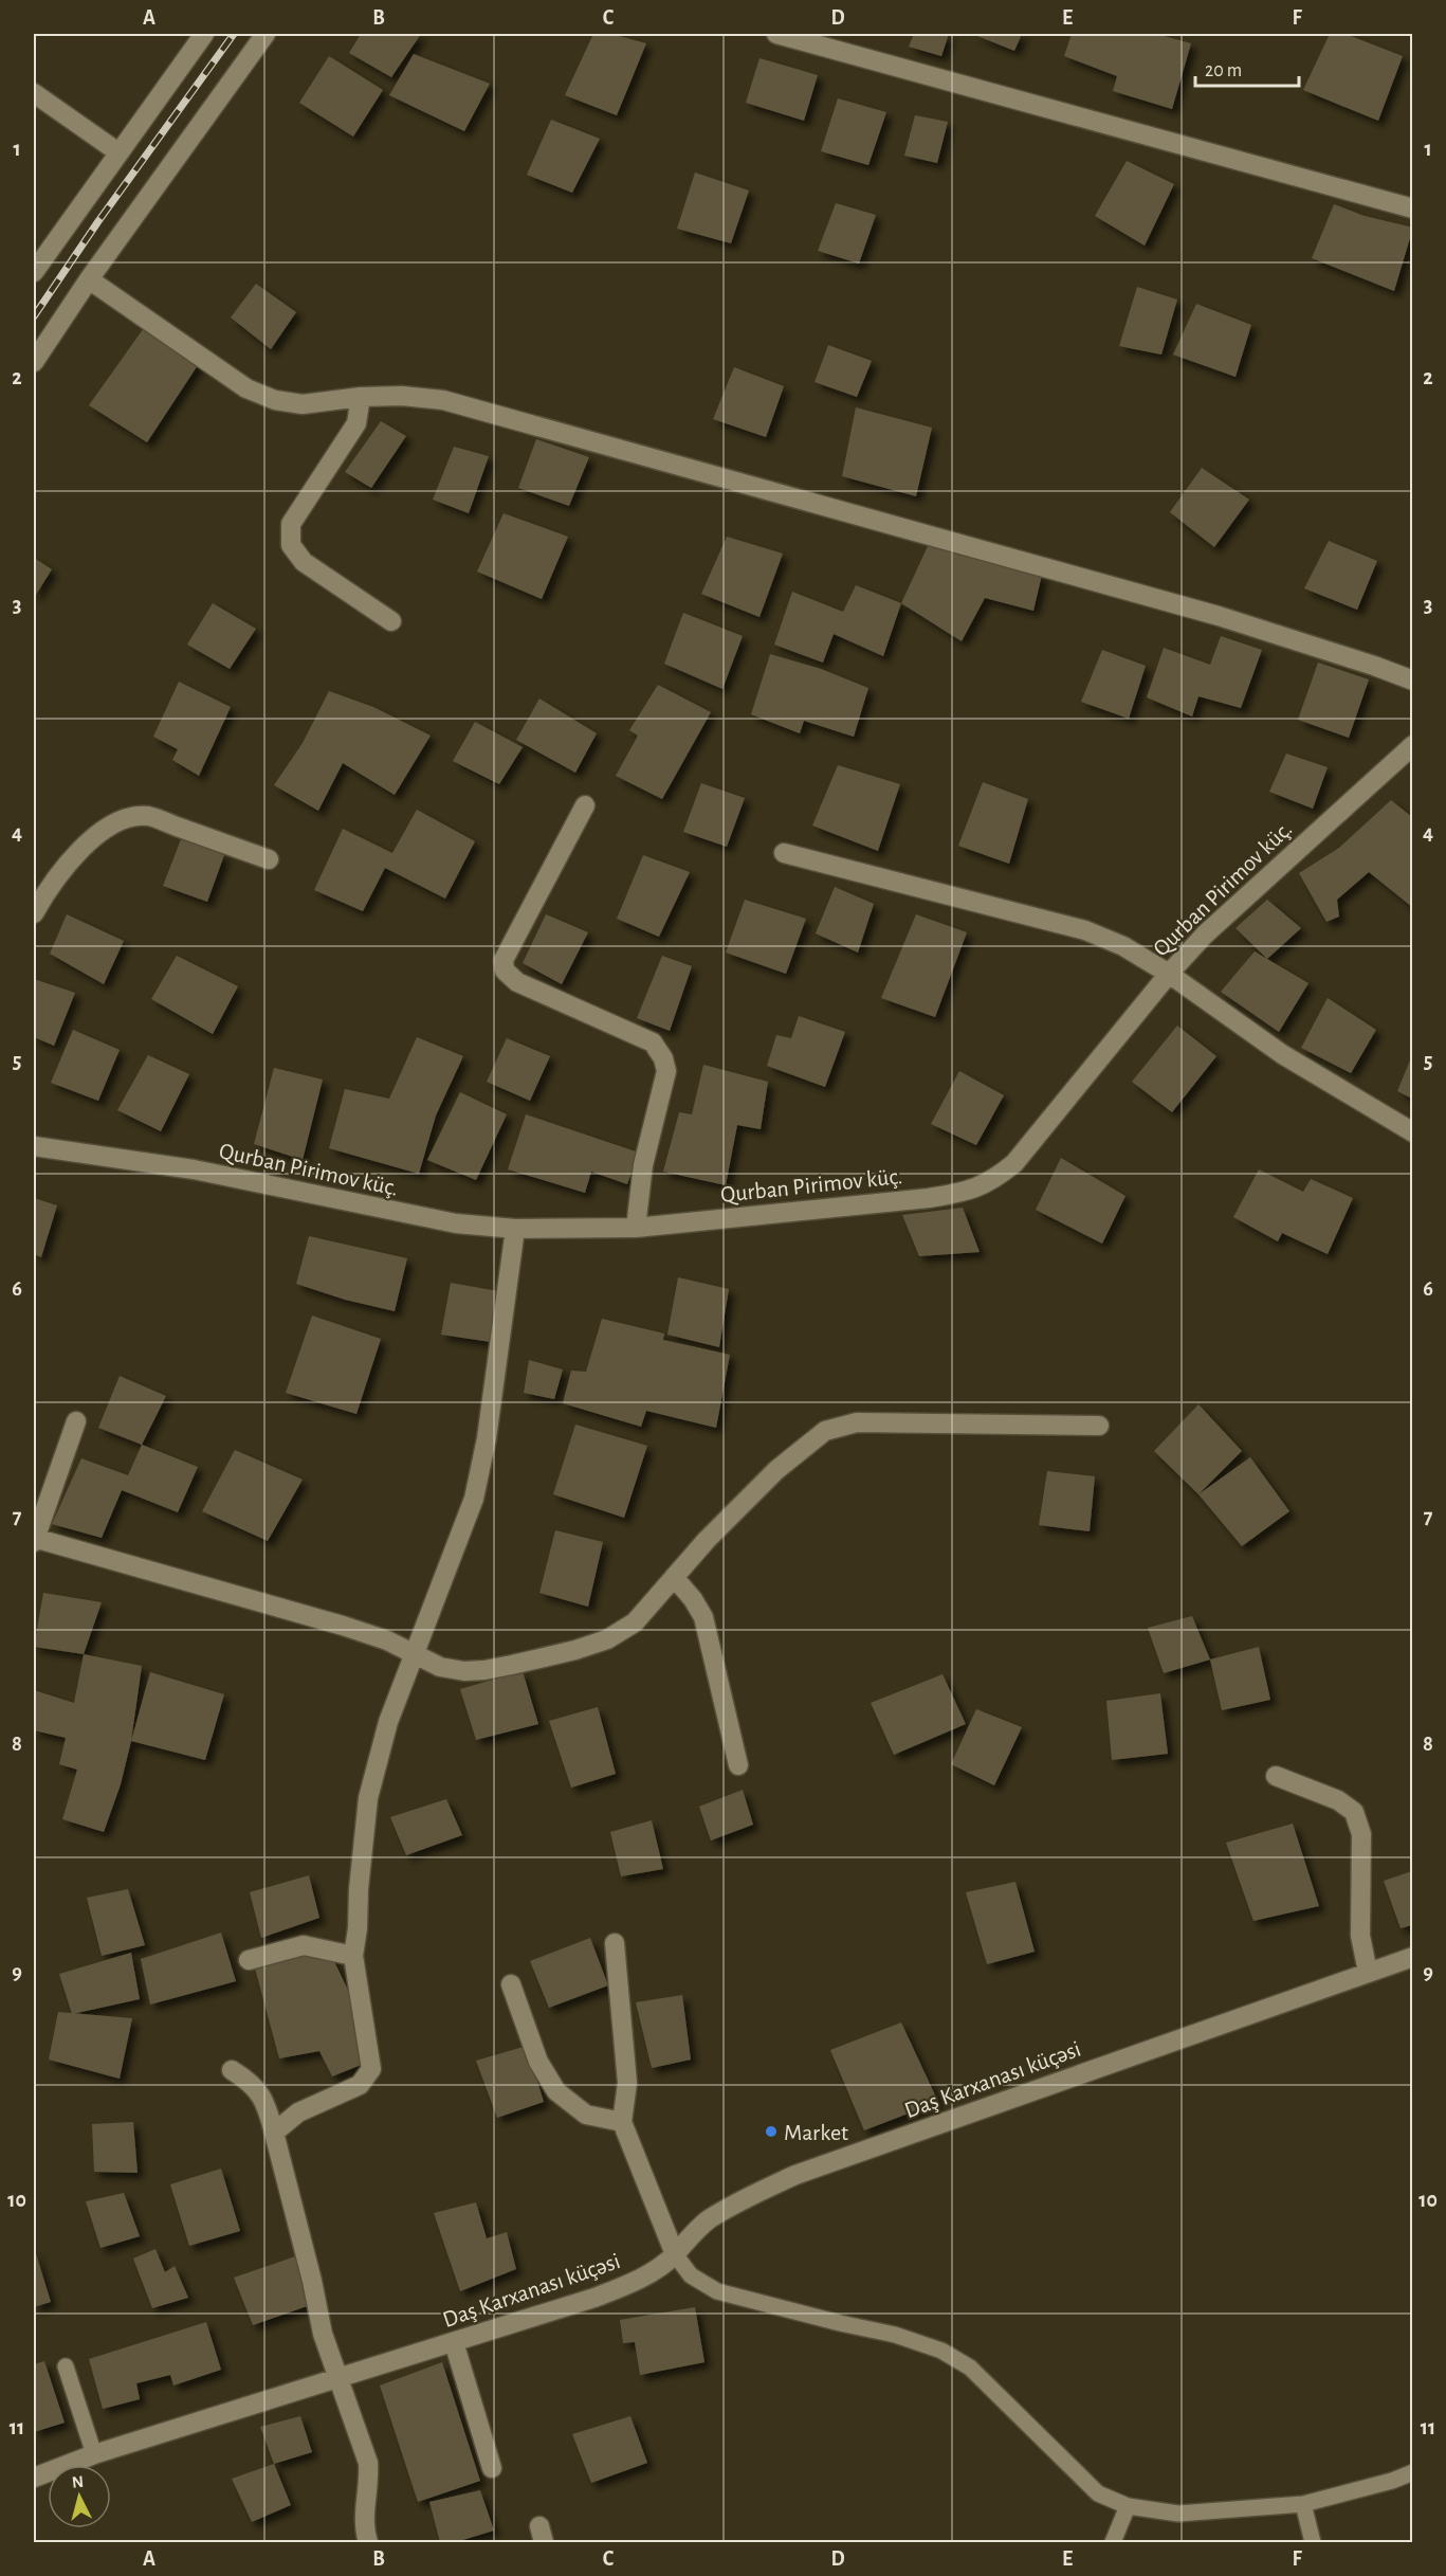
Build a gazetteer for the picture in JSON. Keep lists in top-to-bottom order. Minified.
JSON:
{"streets":{"street":["Qurban Pirimov küç.","Daş Karxanası küçəsi"]},"places":["Market"],"scale_bar":"20 m","north":"top","grid":{"columns":["A","B","C","D","E","F"],"rows":["1","2","3","4","5","6","7","8","9","10","11"]}}
